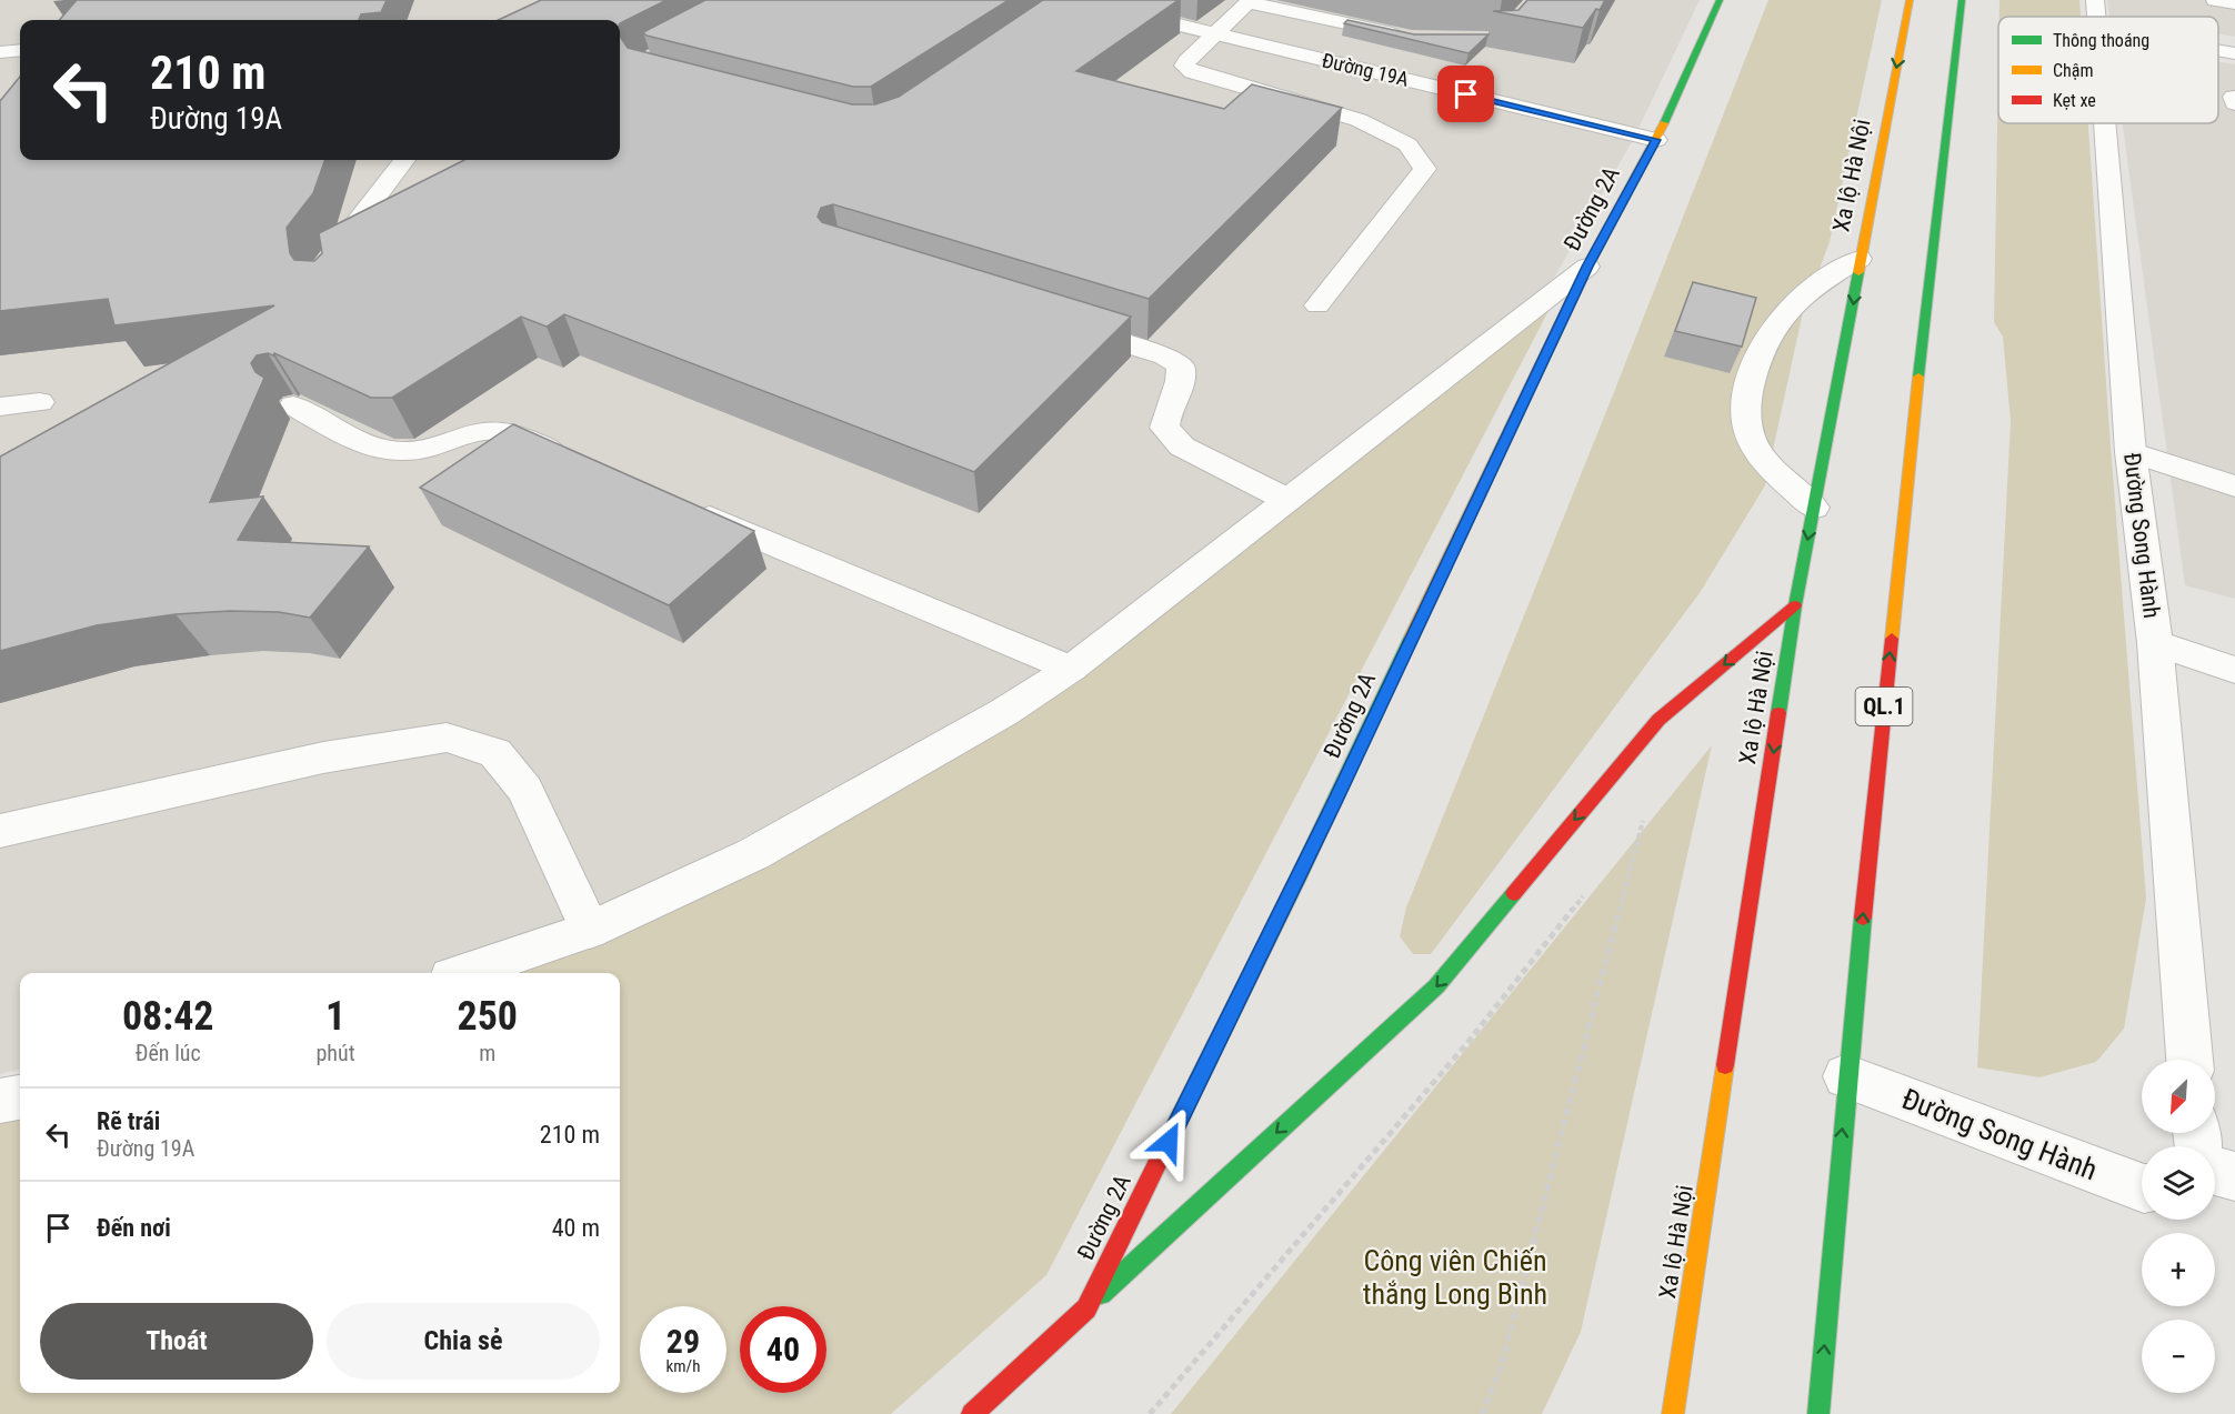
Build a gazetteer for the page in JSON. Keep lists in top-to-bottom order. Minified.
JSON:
{"streets":{"main road":["Xa lộ Hà Nội","Đường 2A","QL.1"],"street":["Đường 19A","Đường Song Hành"]},"crossings":[["Đường 19A","Đường 2A"],["Đường Song Hành","QL.1"]],"parks":["Công viên Chiến thắng Long Bình"],"legend":["Thông thoáng","Chậm","Kẹt xe"],"north":"bottom left","page":{"turn":["210 m","Đường 19A"],"eta":["08:42","Đến lúc","1","phút","250","m"],"map_buttons":["+","−"],"list":[{"name":"Rẽ trái","note":"Đường 19A","value":"210 m"},{"name":"Đến nơi","value":"40 m"}],"buttons":["Thoát","Chia sẻ"],"speed":"29 km/h","limit":"40"}}
